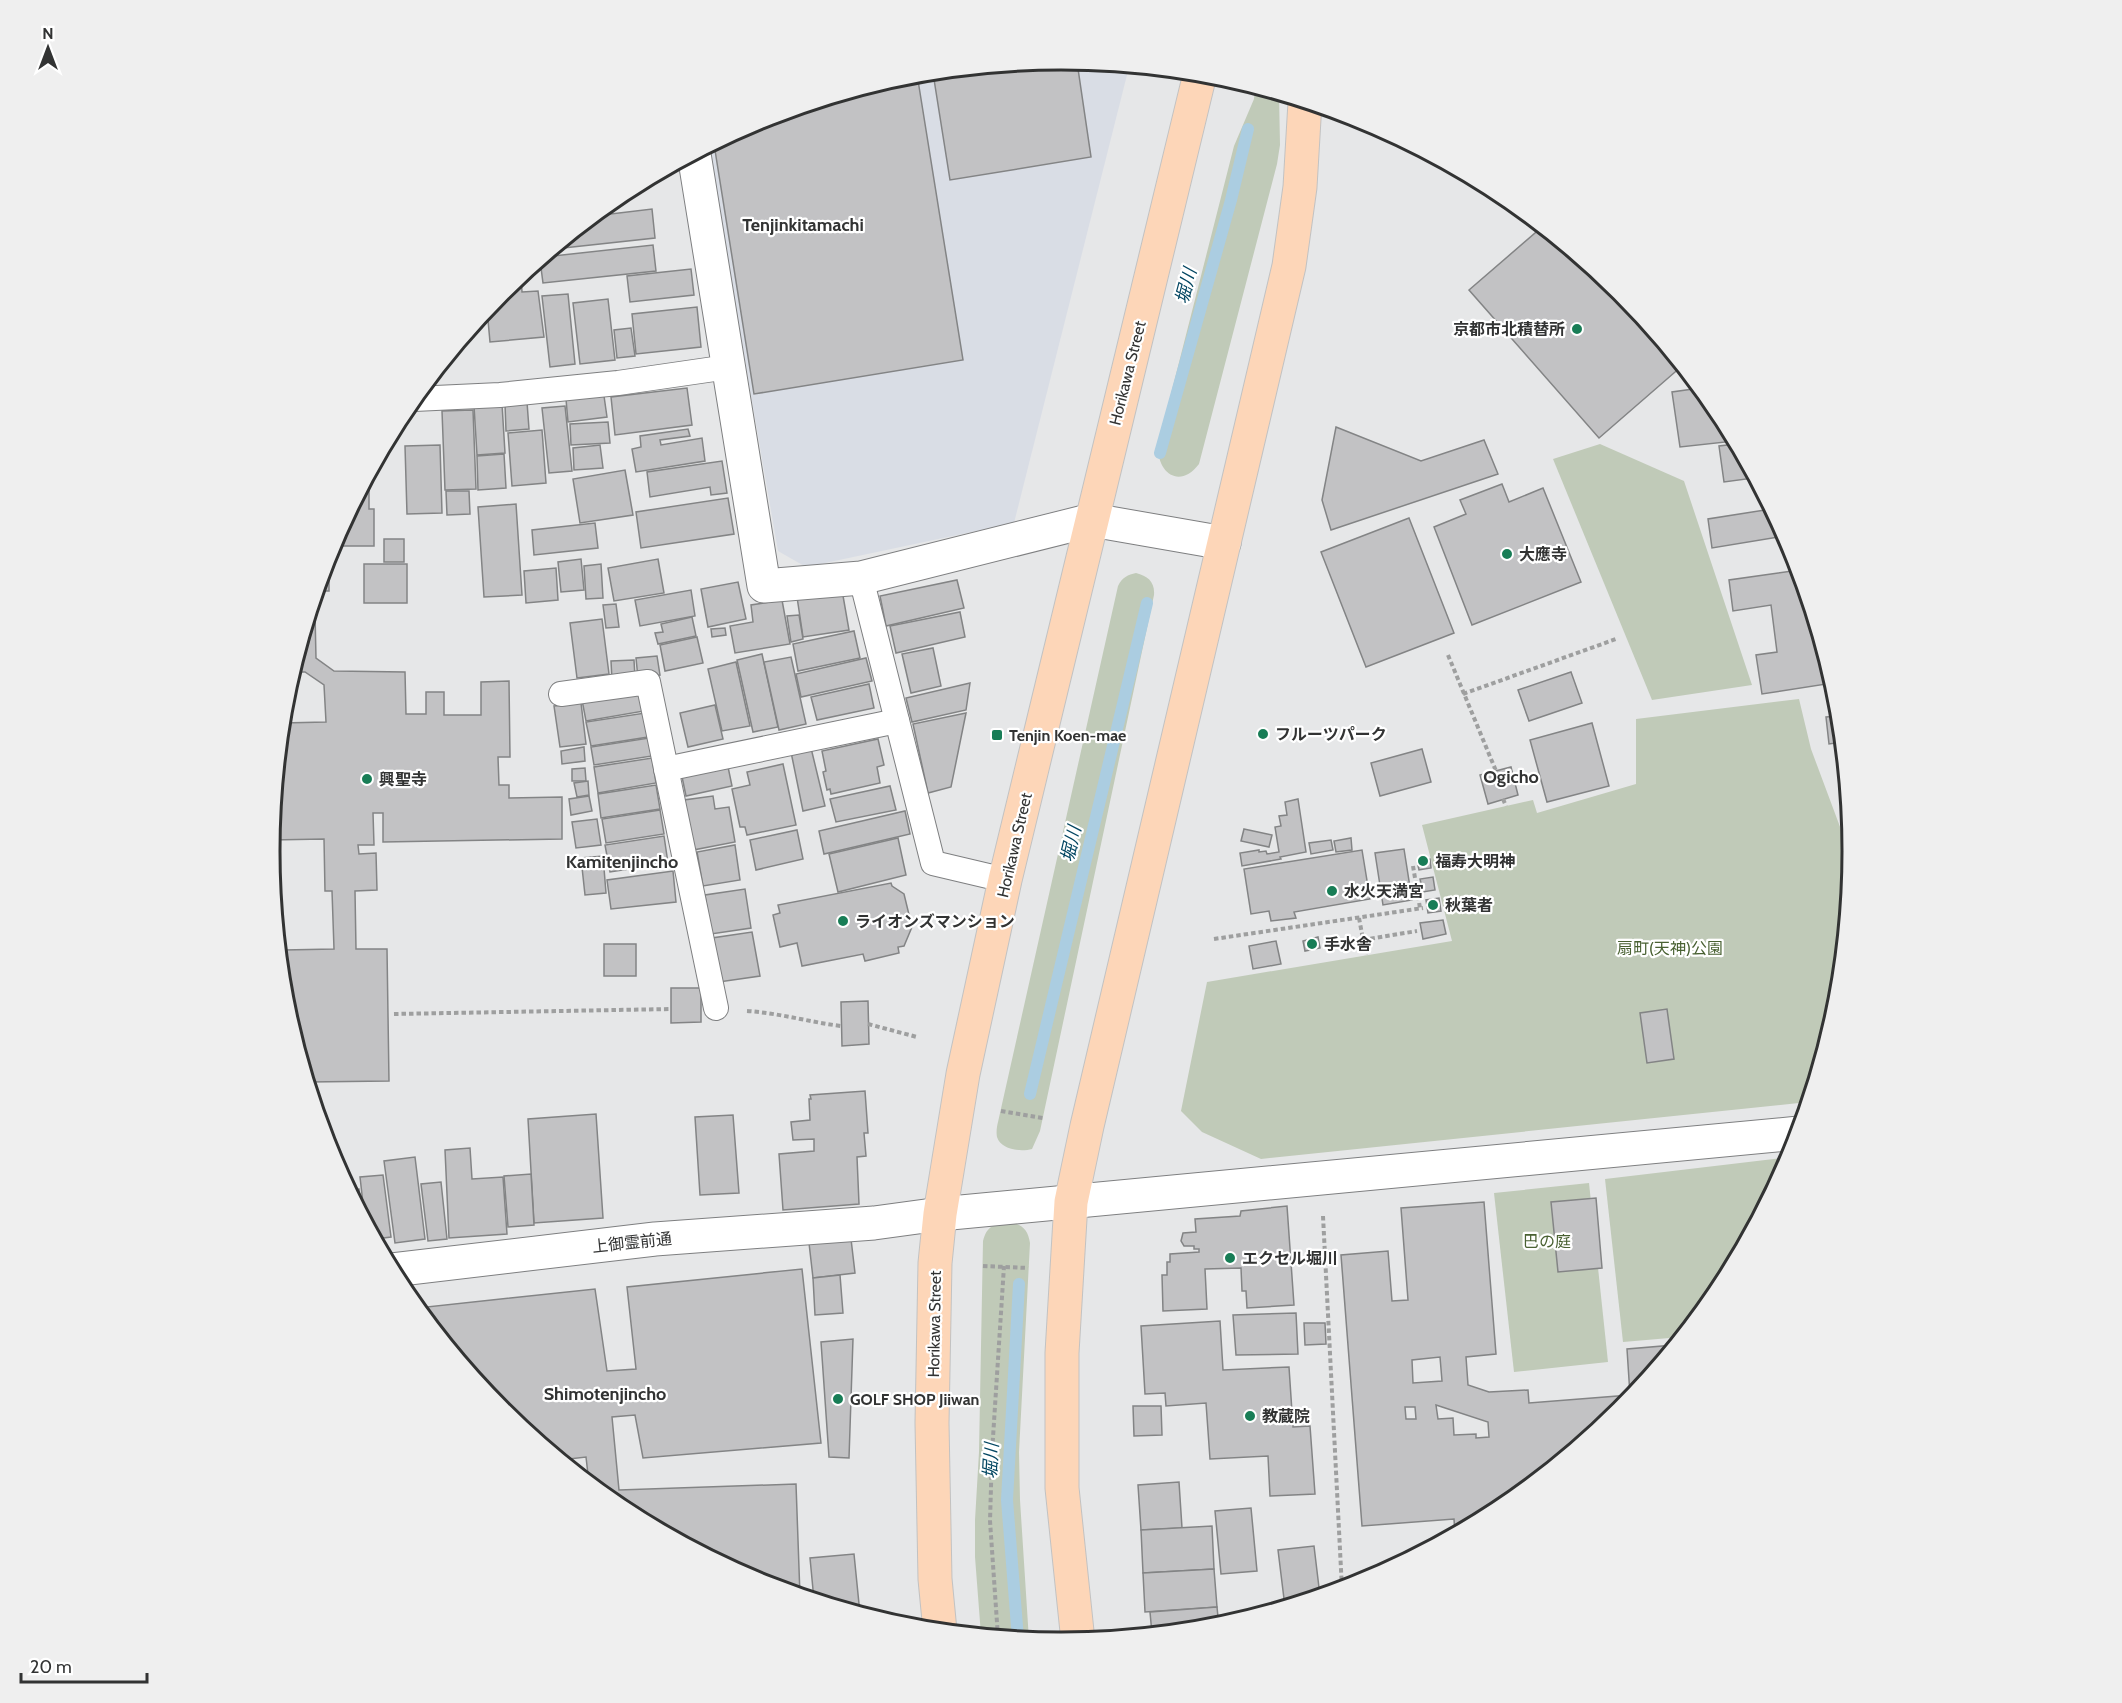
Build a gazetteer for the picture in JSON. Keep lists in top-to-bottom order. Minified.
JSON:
{"streets":{"main road":["Horikawa Street"],"street":["上御霊前通"]},"crossings":[["Horikawa Street","上御霊前通"]],"districts":["Tenjinkitamachi","Ogicho","Kamitenjincho","Shimotenjincho"],"water":["堀川"],"parks":["扇町(天神)公園","巴の庭"],"places":{"other":["京都市北積替所","大應寺","フルーツパーク","興聖寺","福寿大明神","水火天満宮","秋葉者","ライオンズマンション","手水舎","エクセル堀川","GOLF SHOP Jiiwan","教蔵院"],"transit":["Tenjin Koen-mae"]},"scale_bar":"20 m","north":"top"}
